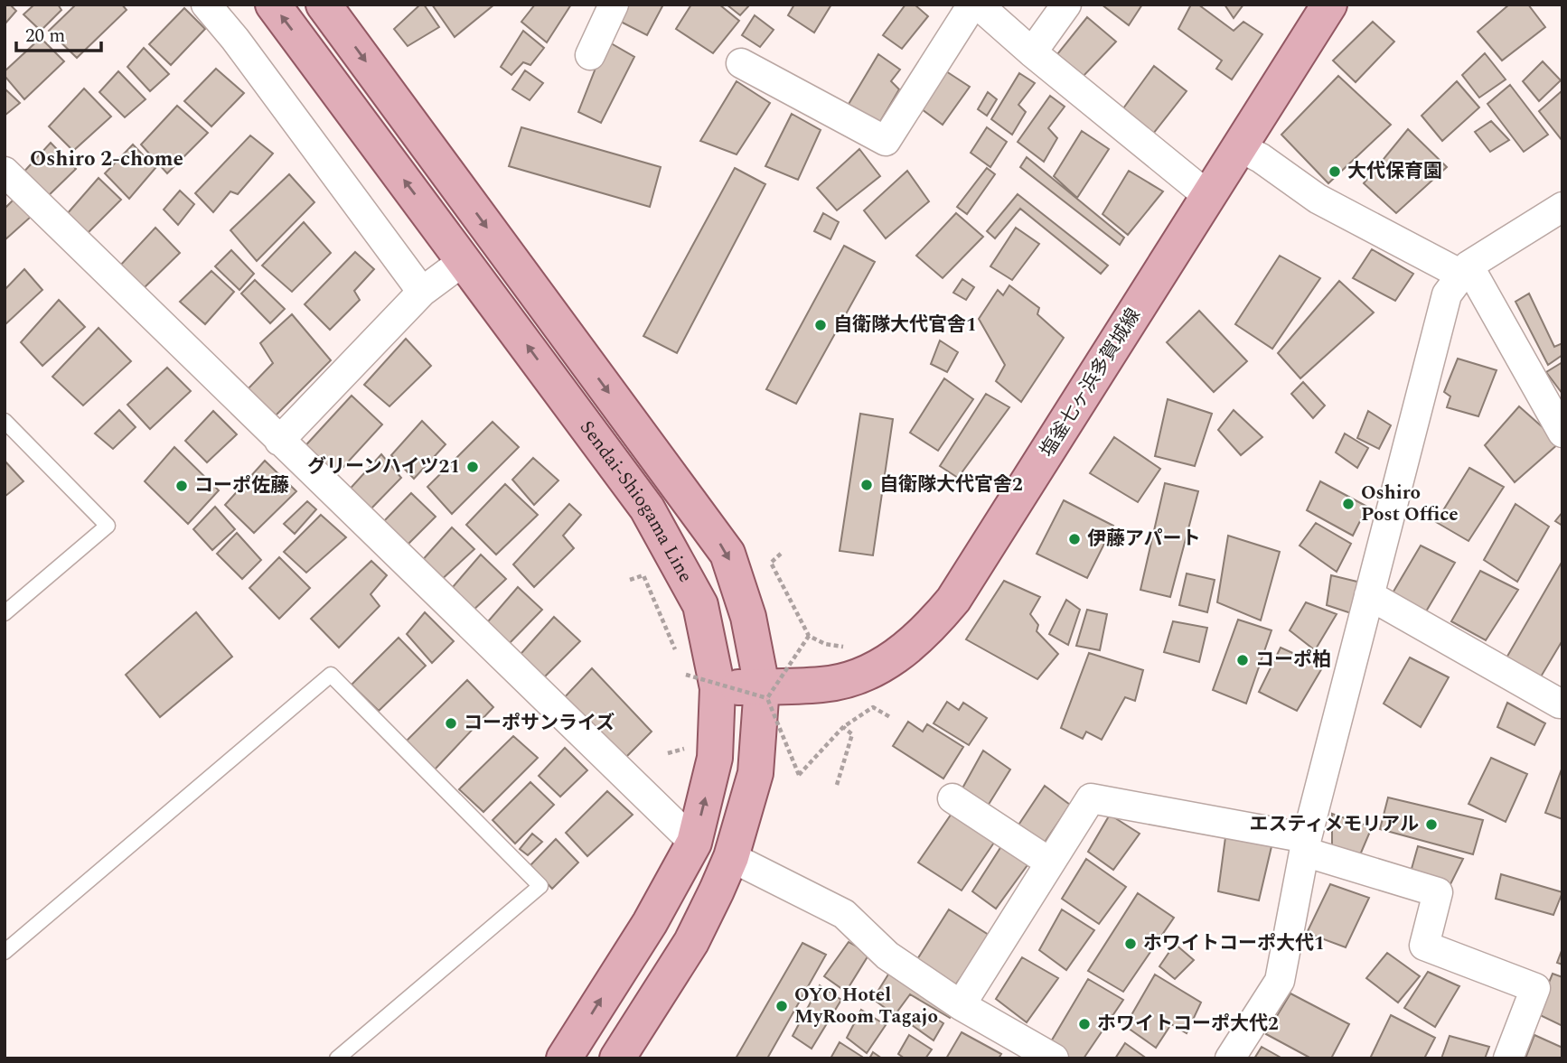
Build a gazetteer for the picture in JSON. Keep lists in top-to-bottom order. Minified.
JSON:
{"streets":{"main road":["塩釜七ヶ浜多賀城線","Sendai-Shiogama Line"]},"crossings":[["塩釜七ヶ浜多賀城線","Sendai-Shiogama Line"]],"districts":["Oshiro 2-chome"],"places":["大代保育園","自衛隊大代官舎1","グリーンハイツ21","自衛隊大代官舎2","コーポ佐藤","Oshiro Post Office","伊藤アパート","コーポ柏","コーポサンライズ","エスティメモリアル","ホワイトコーポ大代1","OYO Hotel MyRoom Tagajo","ホワイトコーポ大代2"],"scale_bar":"20 m"}
